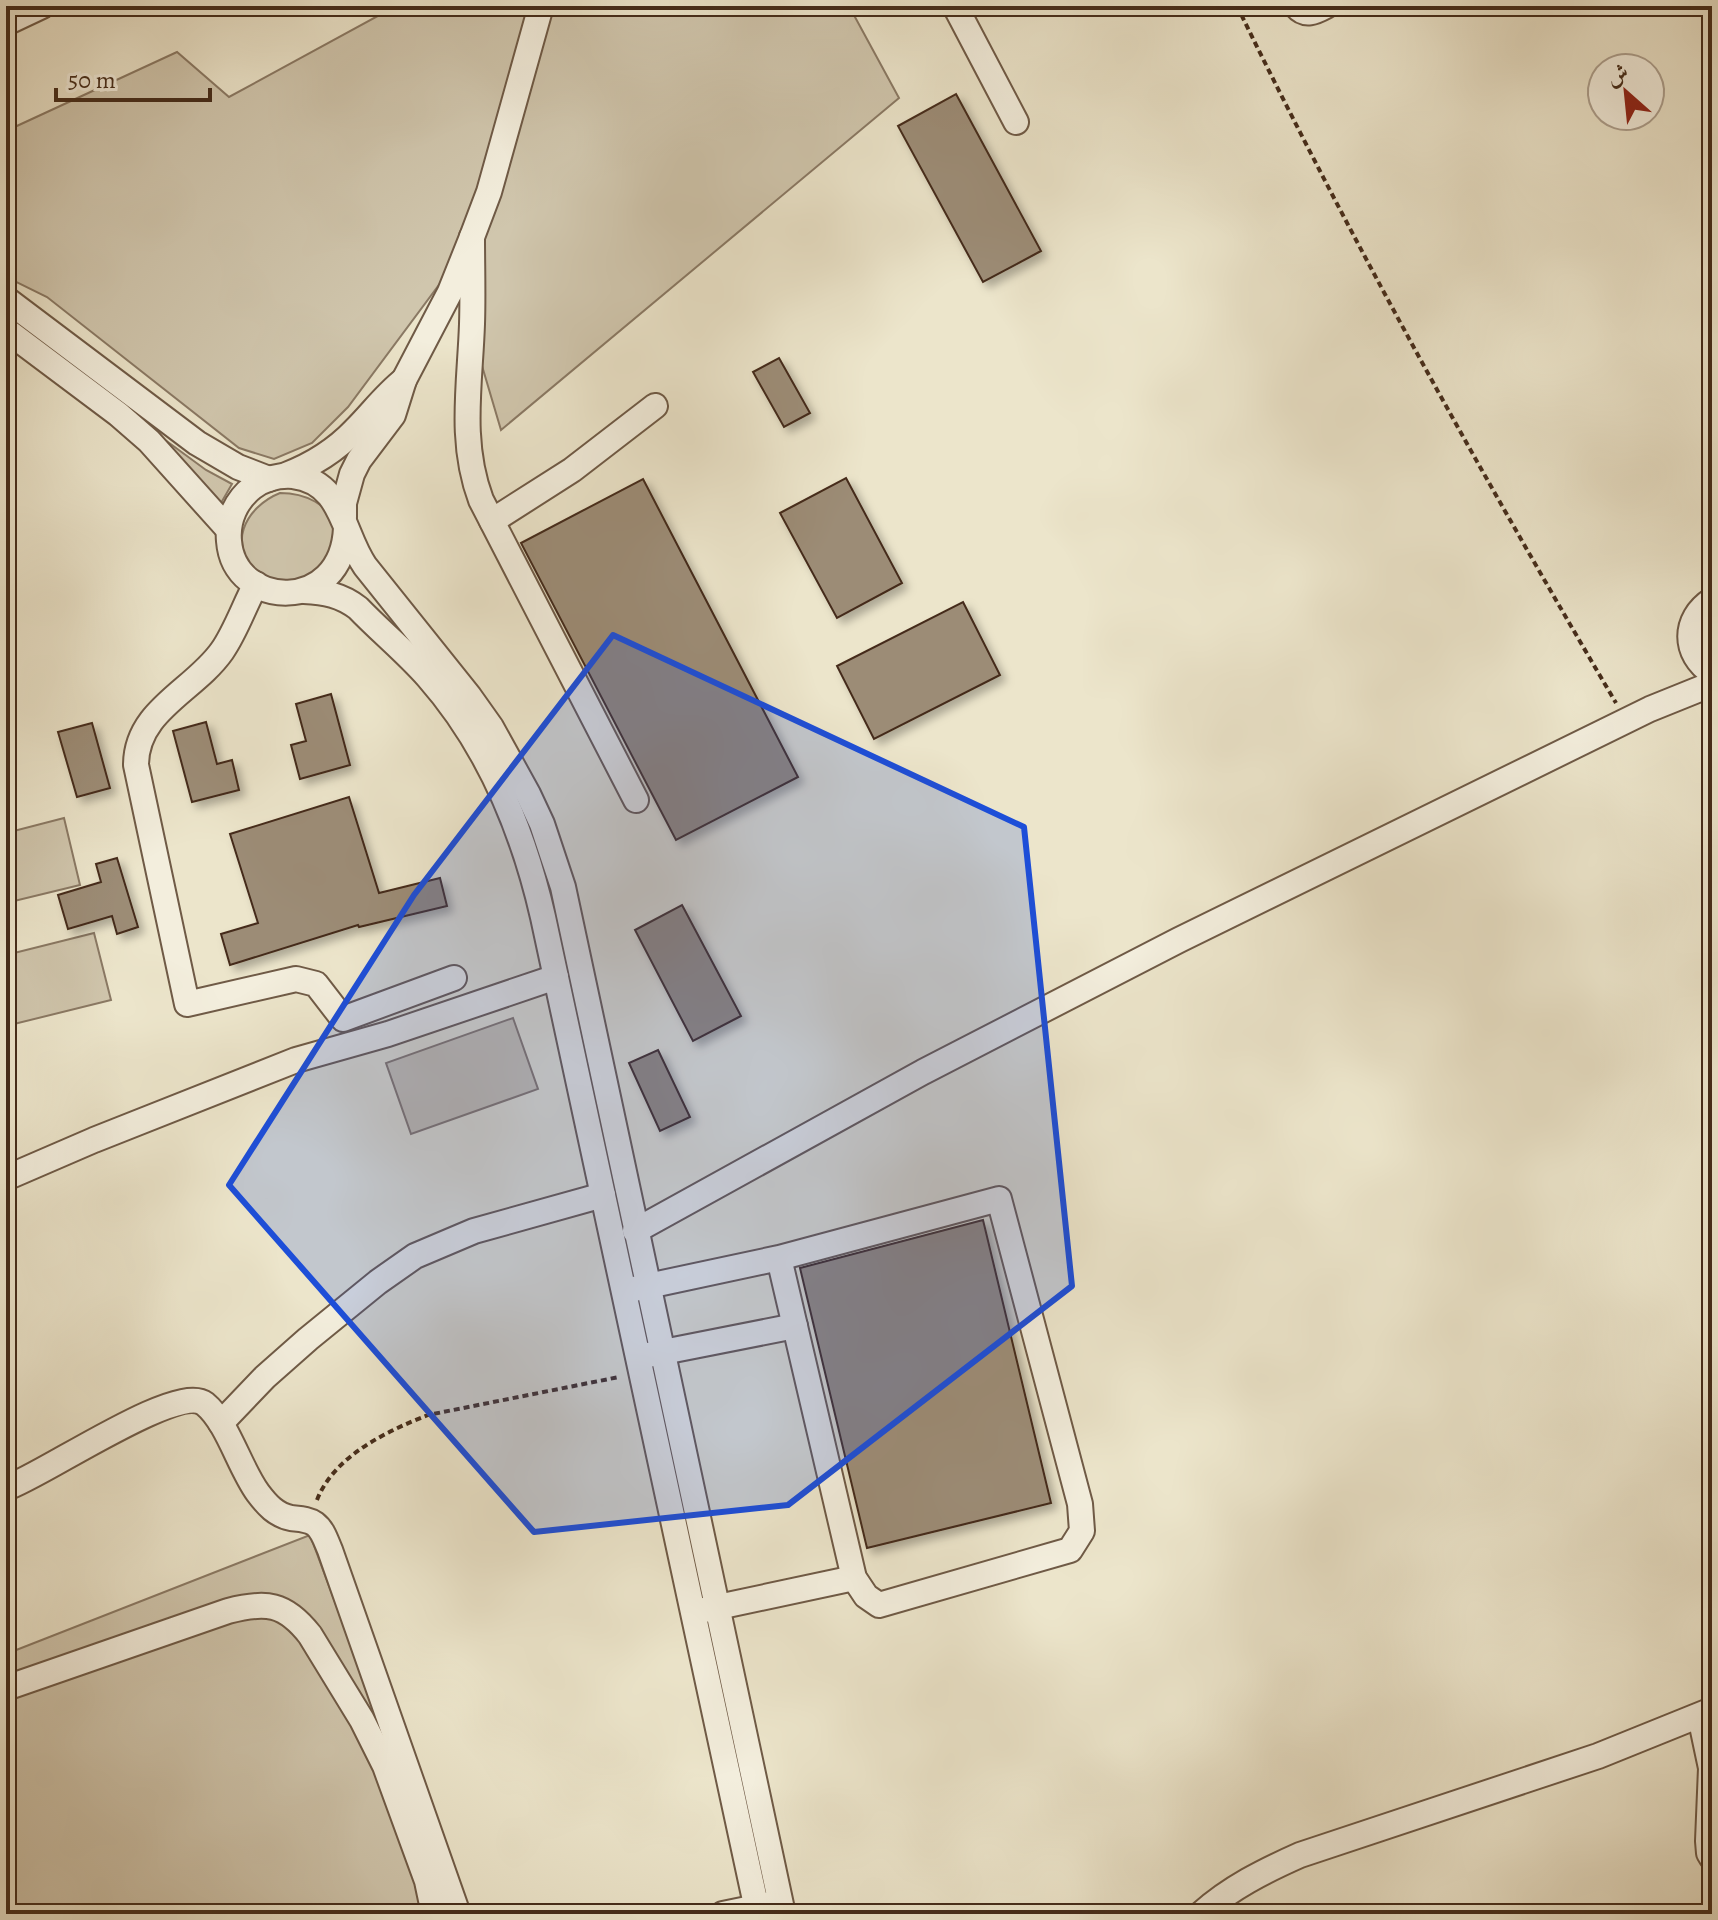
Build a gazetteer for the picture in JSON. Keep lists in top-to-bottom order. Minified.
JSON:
{"scale_bar":"50 m","north":"top left"}
